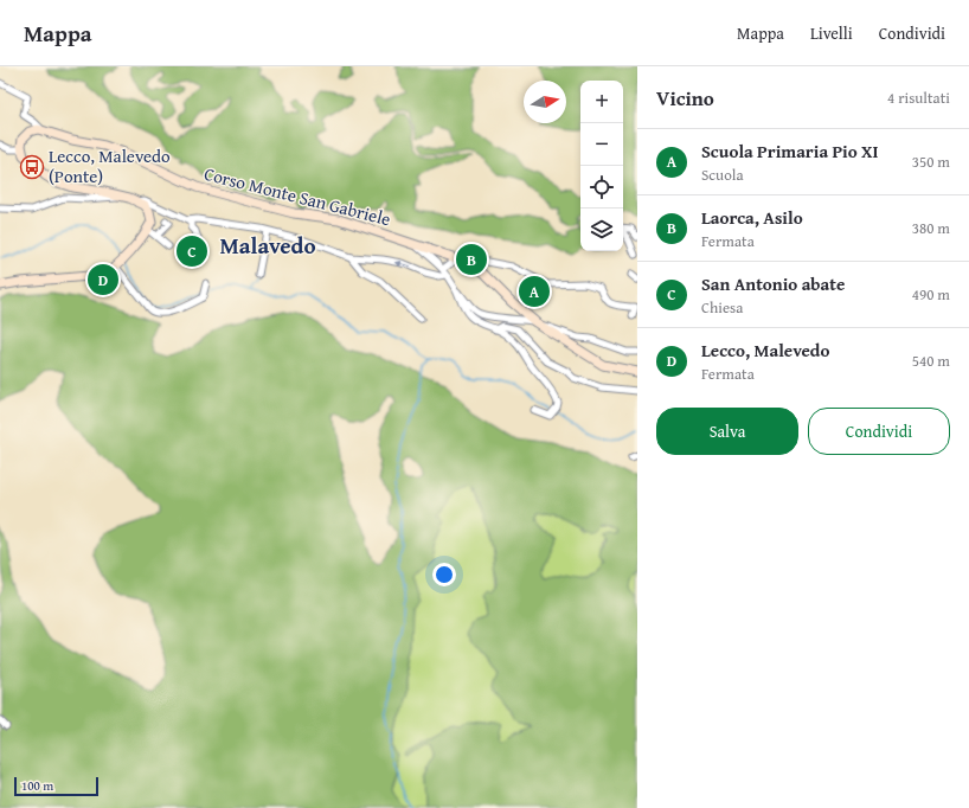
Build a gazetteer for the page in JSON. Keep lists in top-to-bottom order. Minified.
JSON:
{"streets":{"main road":["Corso Monte San Gabriele"]},"districts":["Malavedo"],"places":{"bus stop":["Lecco, Malevedo (Ponte)"]},"scale_bar":"100 m","north":"right","page":{"header":"Mappa","nav":["Mappa","Livelli","Condividi"],"heading":["Vicino","4 risultati"],"map_buttons":["+","−"],"list":[{"mark":"A","name":"Scuola Primaria Pio XI","note":"Scuola","value":"350 m"},{"mark":"B","name":"Laorca, Asilo","note":"Fermata","value":"380 m"},{"mark":"C","name":"San Antonio abate","note":"Chiesa","value":"490 m"},{"mark":"D","name":"Lecco, Malevedo","note":"Fermata","value":"540 m"}],"pins":["C","B","D","A"],"buttons":["Salva","Condividi"],"scale":"100 m"}}
